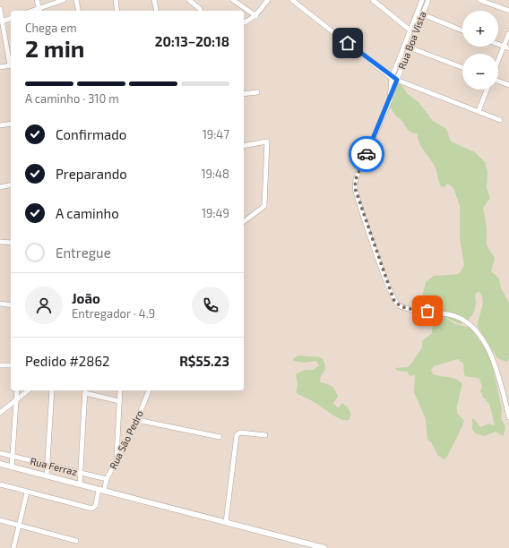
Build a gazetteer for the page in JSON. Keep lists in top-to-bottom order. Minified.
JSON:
{"streets":{"street":["Rua Boa Vista","Rua São Pedro","Rua Ferraz"]},"crossings":[["Rua São Pedro","Rua Ferraz"]],"page":{"map_buttons":["+","−"],"heading":["2 min","Chega em","20:13–20:18"],"panel":["João","Entregador · 4.9","Pedido #2862","R$55.23"],"bar":"A caminho · 310 m","list":[["Confirmado","19:47"],["Preparando","19:48"],["A caminho","19:49"],"Entregue"]}}
